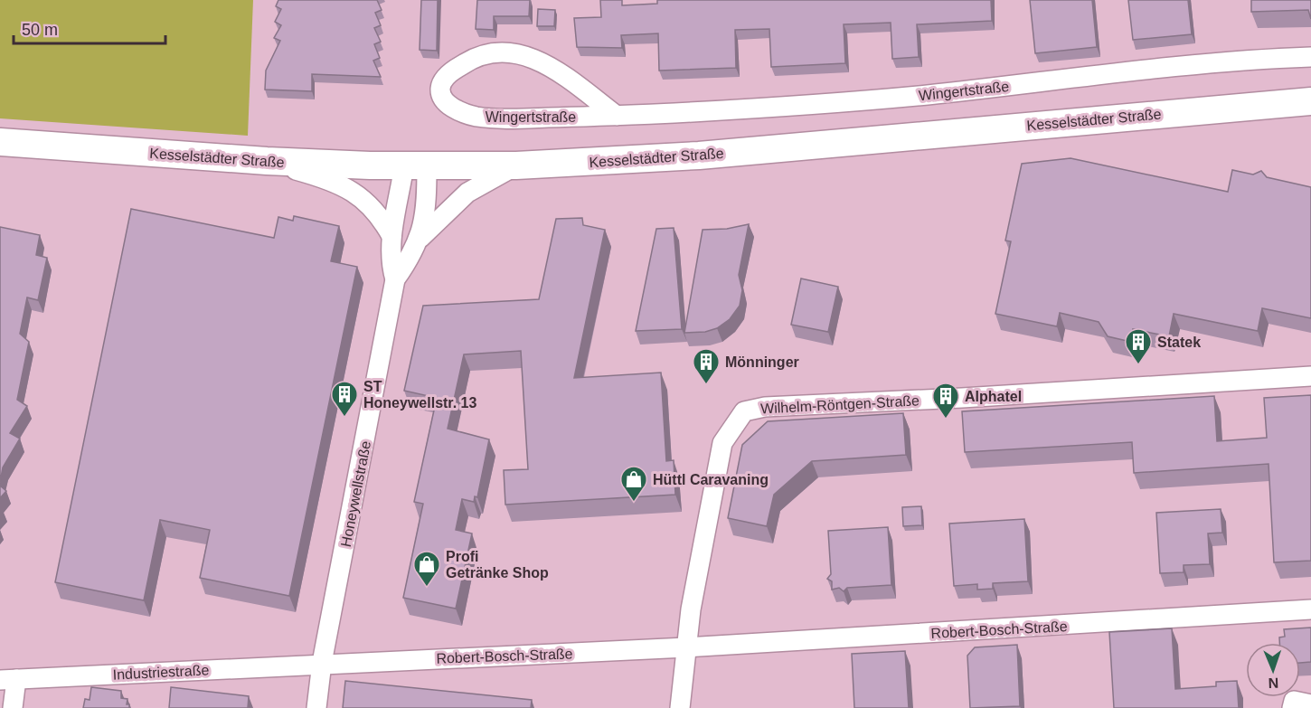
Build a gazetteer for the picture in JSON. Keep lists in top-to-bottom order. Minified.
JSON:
{"streets":{"main road":["Kesselstädter Straße"],"street":["Wingertstraße","Wilhelm-Röntgen-Straße","Honeywellstraße","Robert-Bosch-Straße","Industriestraße"]},"crossings":[["Kesselstädter Straße","Honeywellstraße"],["Wilhelm-Röntgen-Straße","Robert-Bosch-Straße"],["Honeywellstraße","Robert-Bosch-Straße"],["Honeywellstraße","Industriestraße"],["Robert-Bosch-Straße","Industriestraße"]],"places":{"building":["Statek","Mönninger","ST Honeywellstr. 13","Alphatel"],"shop":["Hüttl Caravaning","Profi Getränke Shop"]},"scale_bar":"50 m","north":"bottom"}
